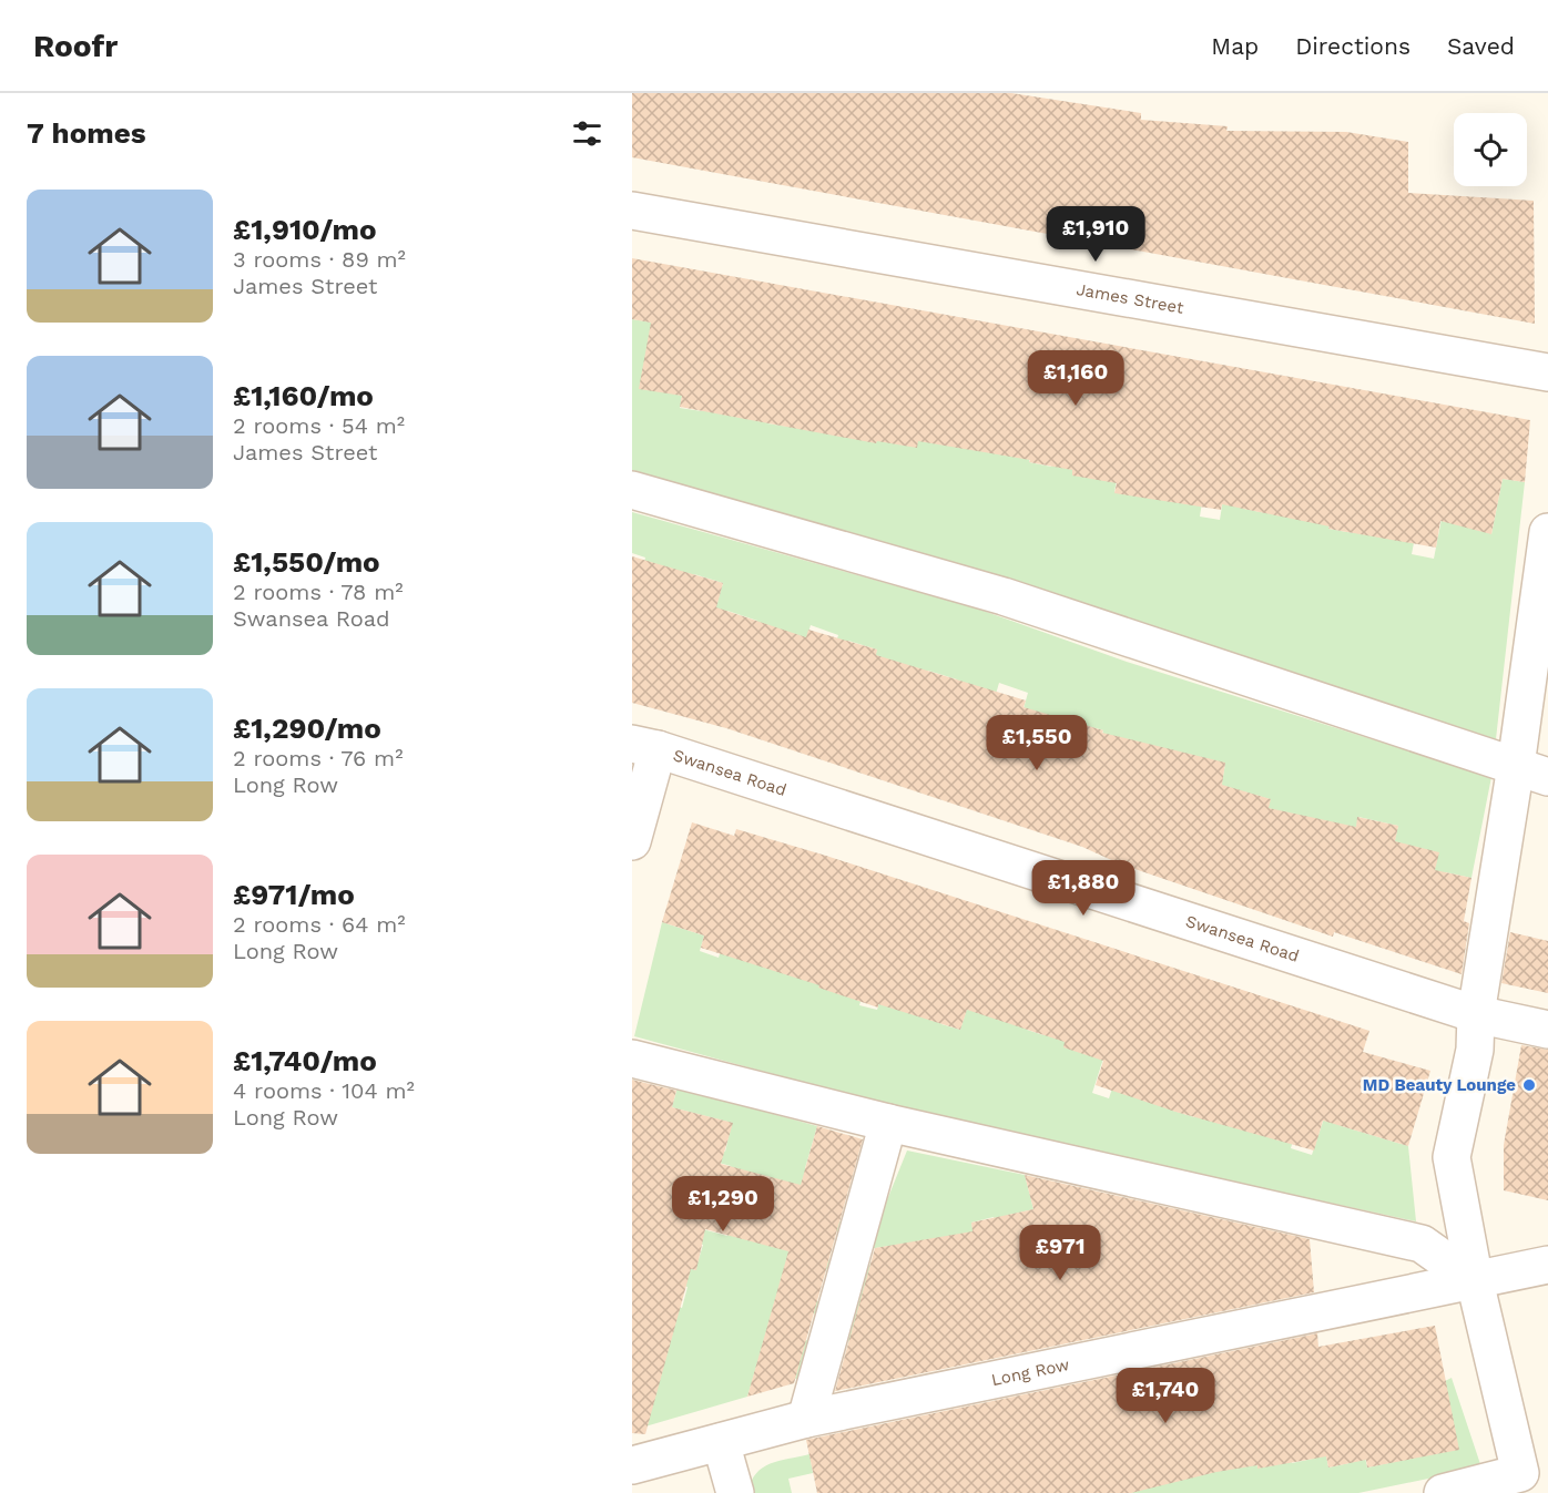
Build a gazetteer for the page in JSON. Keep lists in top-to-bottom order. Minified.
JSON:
{"streets":{"street":["James Street","Swansea Road","Long Row"]},"places":["MD Beauty Lounge"],"page":{"header":"Roofr","nav":["Map","Directions","Saved"],"heading":"7 homes","list":[{"name":"£1,910/mo","note":"3 rooms · 89 m² · James Street"},{"name":"£1,160/mo","note":"2 rooms · 54 m² · James Street"},{"name":"£1,550/mo","note":"2 rooms · 78 m² · Swansea Road"},{"name":"£1,290/mo","note":"2 rooms · 76 m² · Long Row"},{"name":"£971/mo","note":"2 rooms · 64 m² · Long Row"},{"name":"£1,740/mo","note":"4 rooms · 104 m² · Long Row"}],"price":["£1,910","£1,160","£1,550","£1,880","£1,290","£971","£1,740"]}}
